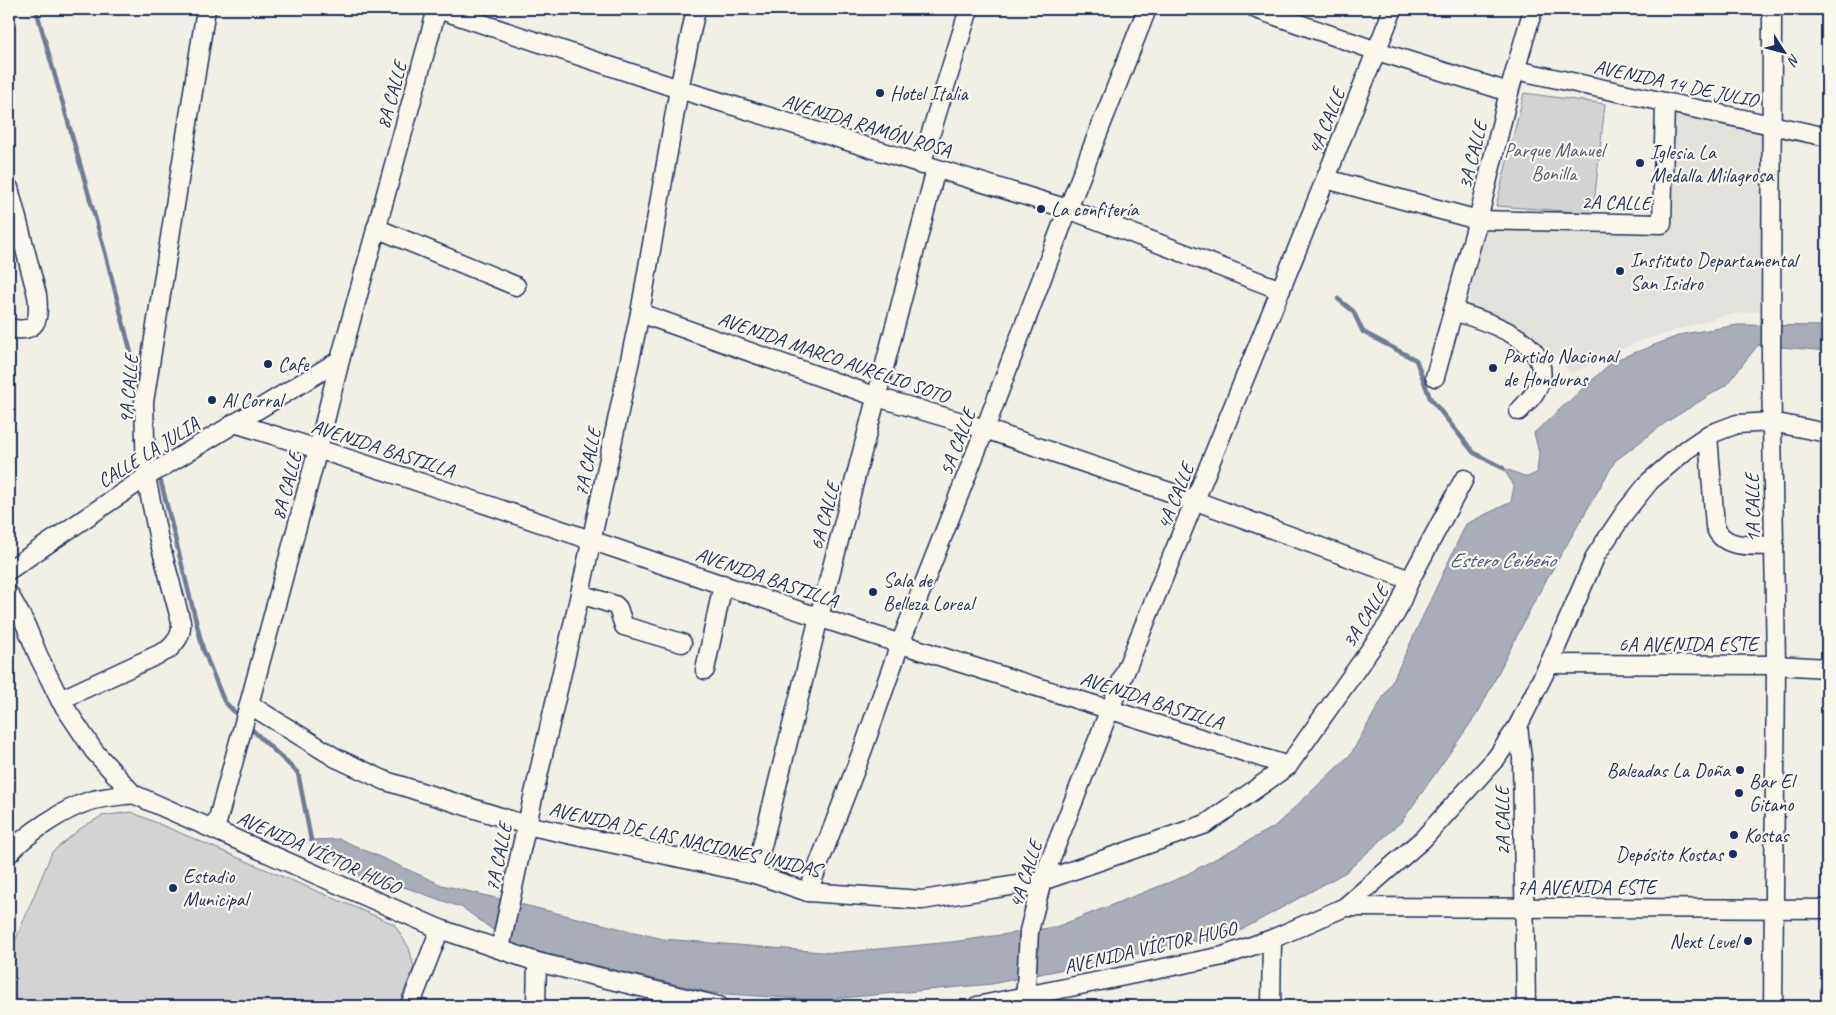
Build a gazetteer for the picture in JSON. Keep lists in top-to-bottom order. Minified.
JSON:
{"streets":{"street":["AVENIDA 14 DE JULIO","8A CALLE","4A CALLE","AVENIDA RAMÓN ROSA","3A CALLE","2A CALLE","AVENIDA MARCO AURELIO SOTO","9A CALLE","5A CALLE","AVENIDA BASTILLA","CALLE LA JULIA","7A CALLE","1A CALLE","6A CALLE","6A AVENIDA ESTE","AVENIDA DE LAS NACIONES UNIDAS","AVENIDA VÍCTOR HUGO","7A AVENIDA ESTE"]},"crossings":[["AVENIDA 14 DE JULIO","3A CALLE"],["AVENIDA 14 DE JULIO","2A CALLE"],["AVENIDA 14 DE JULIO","1A CALLE"],["8A CALLE","AVENIDA RAMÓN ROSA"],["8A CALLE","AVENIDA BASTILLA"],["8A CALLE","CALLE LA JULIA"],["8A CALLE","AVENIDA DE LAS NACIONES UNIDAS"],["8A CALLE","AVENIDA VÍCTOR HUGO"],["4A CALLE","AVENIDA RAMÓN ROSA"],["4A CALLE","AVENIDA MARCO AURELIO SOTO"],["4A CALLE","AVENIDA BASTILLA"],["4A CALLE","AVENIDA DE LAS NACIONES UNIDAS"],["4A CALLE","AVENIDA VÍCTOR HUGO"],["AVENIDA RAMÓN ROSA","5A CALLE"],["AVENIDA RAMÓN ROSA","7A CALLE"],["AVENIDA RAMÓN ROSA","6A CALLE"],["3A CALLE","2A CALLE"],["3A CALLE","AVENIDA MARCO AURELIO SOTO"],["3A CALLE","AVENIDA BASTILLA"],["3A CALLE","AVENIDA DE LAS NACIONES UNIDAS"],["2A CALLE","AVENIDA VÍCTOR HUGO"],["2A CALLE","7A AVENIDA ESTE"],["AVENIDA MARCO AURELIO SOTO","5A CALLE"],["AVENIDA MARCO AURELIO SOTO","7A CALLE"],["AVENIDA MARCO AURELIO SOTO","6A CALLE"],["9A CALLE","CALLE LA JULIA"],["9A CALLE","AVENIDA VÍCTOR HUGO"],["5A CALLE","AVENIDA BASTILLA"],["5A CALLE","AVENIDA DE LAS NACIONES UNIDAS"],["AVENIDA BASTILLA","CALLE LA JULIA"],["AVENIDA BASTILLA","7A CALLE"],["AVENIDA BASTILLA","6A CALLE"],["AVENIDA BASTILLA","AVENIDA DE LAS NACIONES UNIDAS"],["7A CALLE","AVENIDA DE LAS NACIONES UNIDAS"],["7A CALLE","AVENIDA VÍCTOR HUGO"],["1A CALLE","6A AVENIDA ESTE"],["1A CALLE","AVENIDA VÍCTOR HUGO"],["1A CALLE","7A AVENIDA ESTE"],["6A CALLE","AVENIDA DE LAS NACIONES UNIDAS"],["6A AVENIDA ESTE","AVENIDA VÍCTOR HUGO"],["AVENIDA VÍCTOR HUGO","7A AVENIDA ESTE"]],"water":["Estero Ceibeño"],"parks":["Parque Manuel Bonilla"],"places":["Hotel Italia","Iglesia La Medalla Milagrosa","La confitería","Instituto Departamental San Isidro","Cafe","Partido Nacional de Honduras","Al Corral","Sala de Belleza Loreal","Baleadas La Doña","Bar El Gitano","Kostas","Depósito Kostas","Estadio Municipal","Next Level"],"north":"bottom right"}
